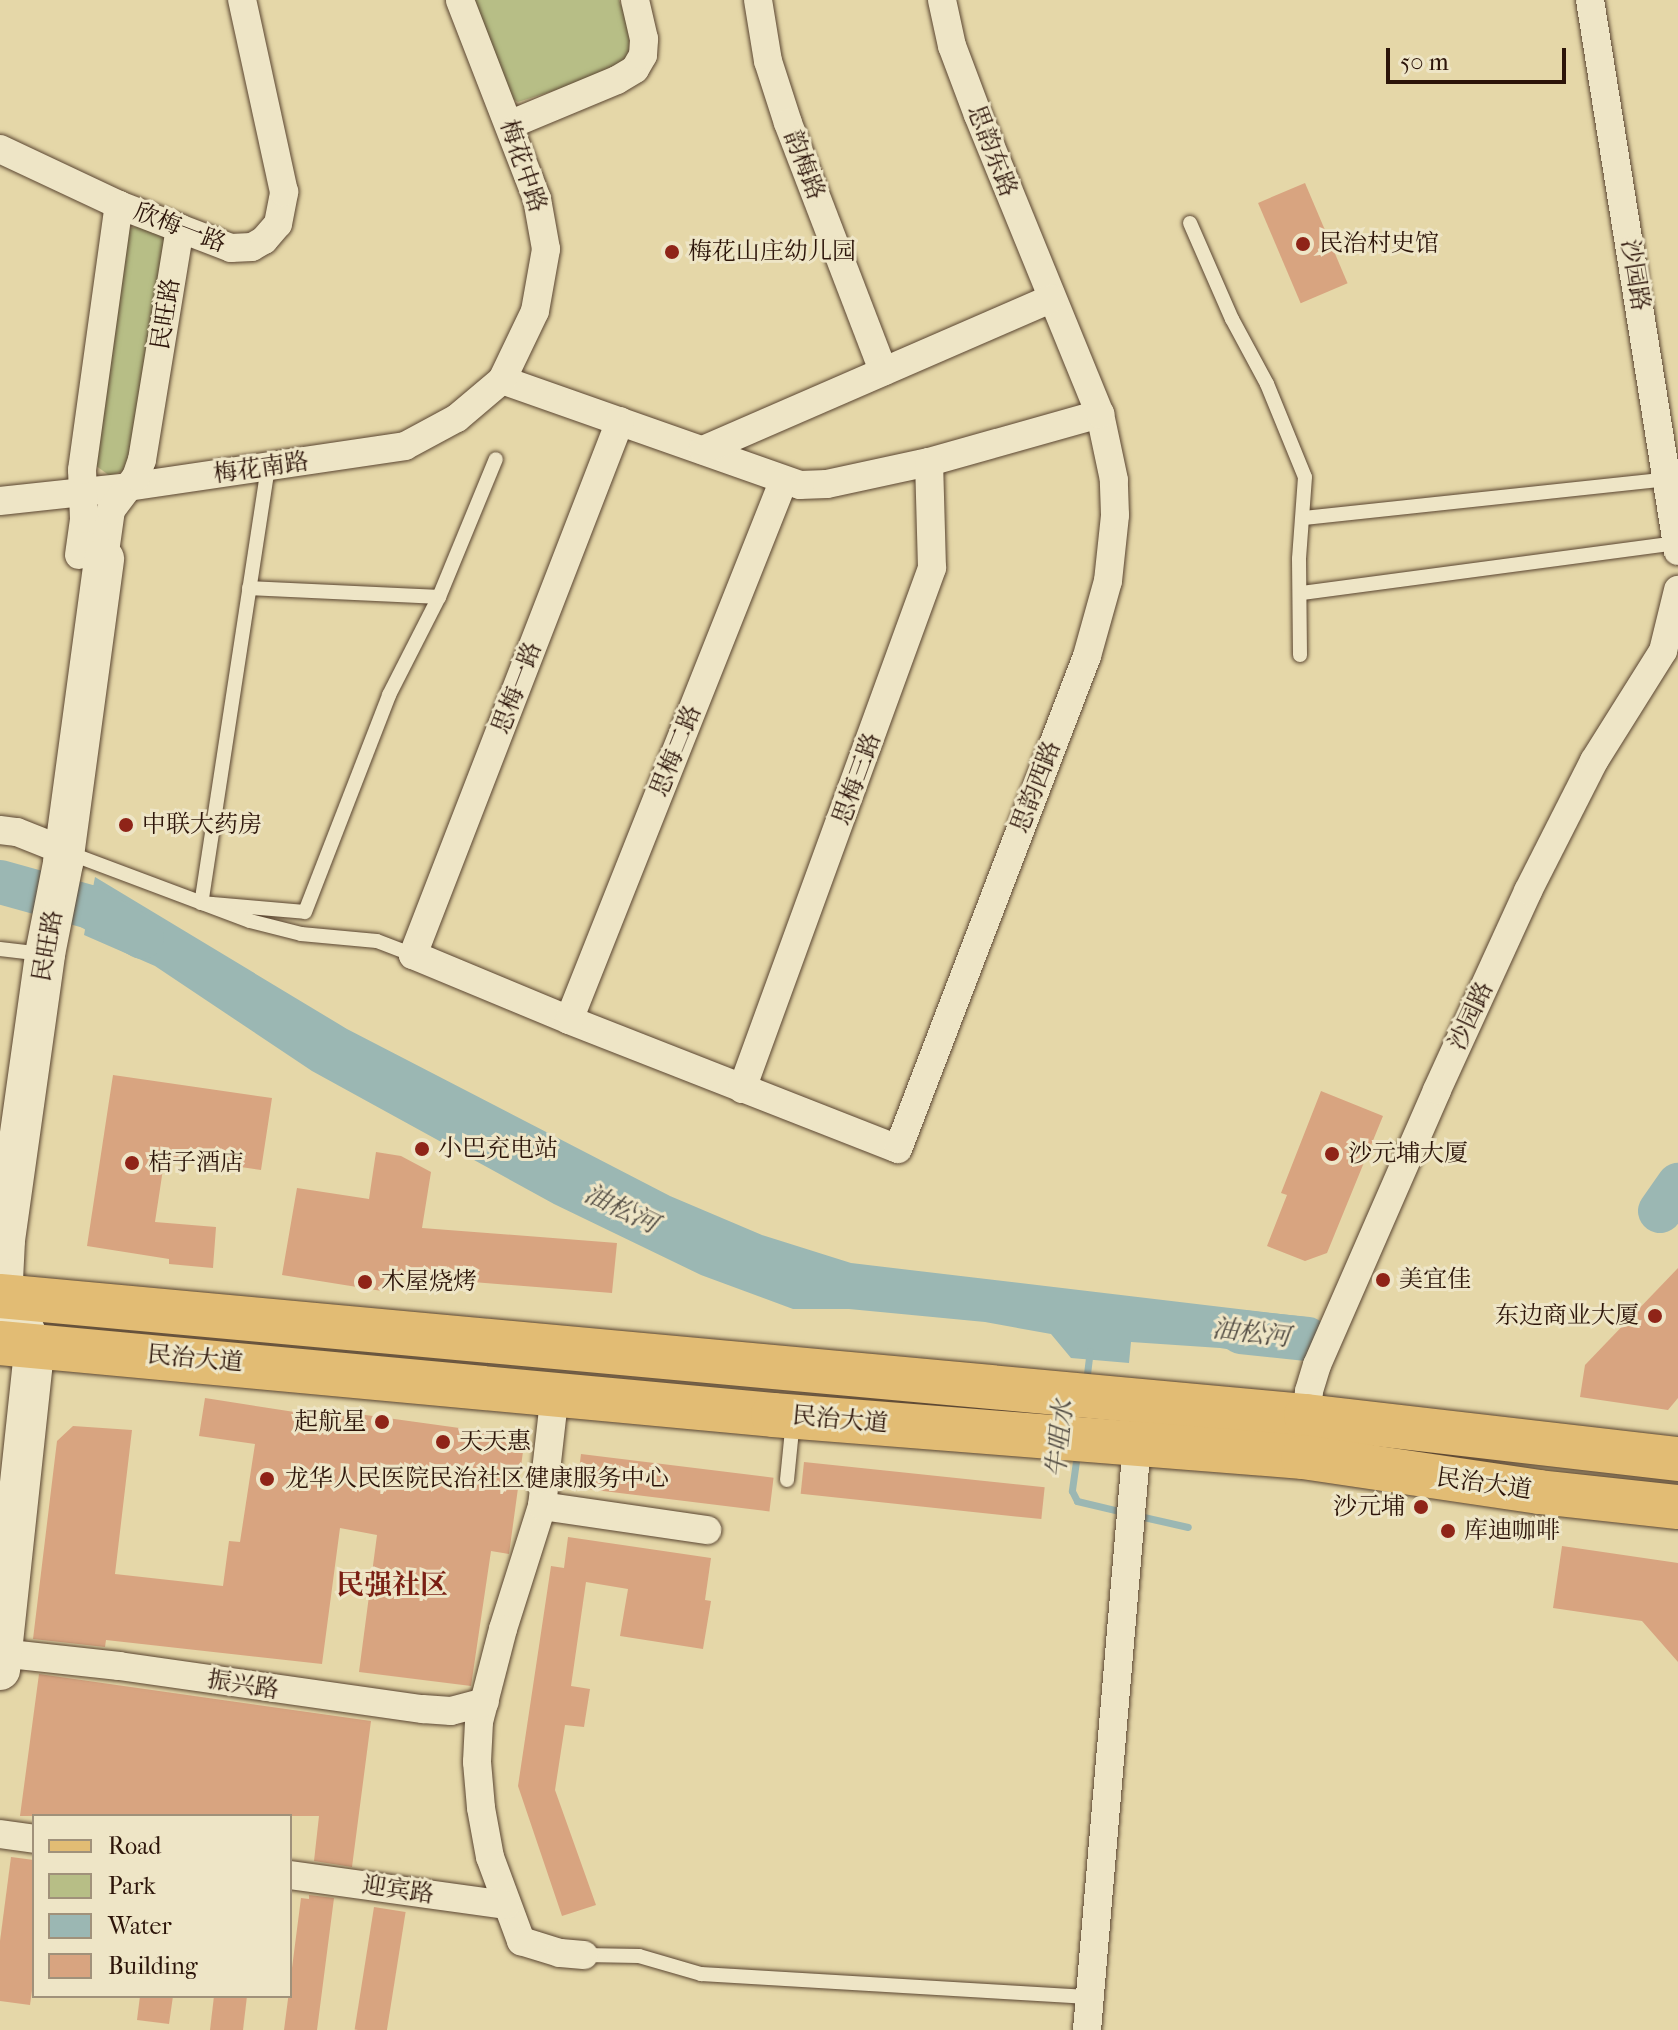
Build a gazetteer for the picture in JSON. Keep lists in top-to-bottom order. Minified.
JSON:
{"streets":{"main road":["民旺路","民治大道"],"street":["思韵东路","韵梅路","梅花中路","欣梅一路","沙园路","梅花南路","思梅一路","思梅二路","思梅三路","思韵西路","振兴路","迎宾路"]},"crossings":[["思韵东路","思韵西路"],["梅花中路","梅花南路"],["欣梅一路","民旺路"],["沙园路","民治大道"],["民旺路","梅花南路"],["民旺路","民治大道"],["民旺路","振兴路"],["思梅三路","思韵西路"]],"districts":["民强社区"],"water":["油松河","牛咀水"],"places":["民治村史馆","梅花山庄幼儿园","中联大药房","小巴充电站","沙元埔大厦","桔子酒店","美宜佳","木屋烧烤","东边商业大厦","起航星","天天惠","龙华人民医院民治社区健康服务中心","沙元埔","库迪咖啡"],"legend":["Road","Park","Water","Building"],"scale_bar":"50 m"}
